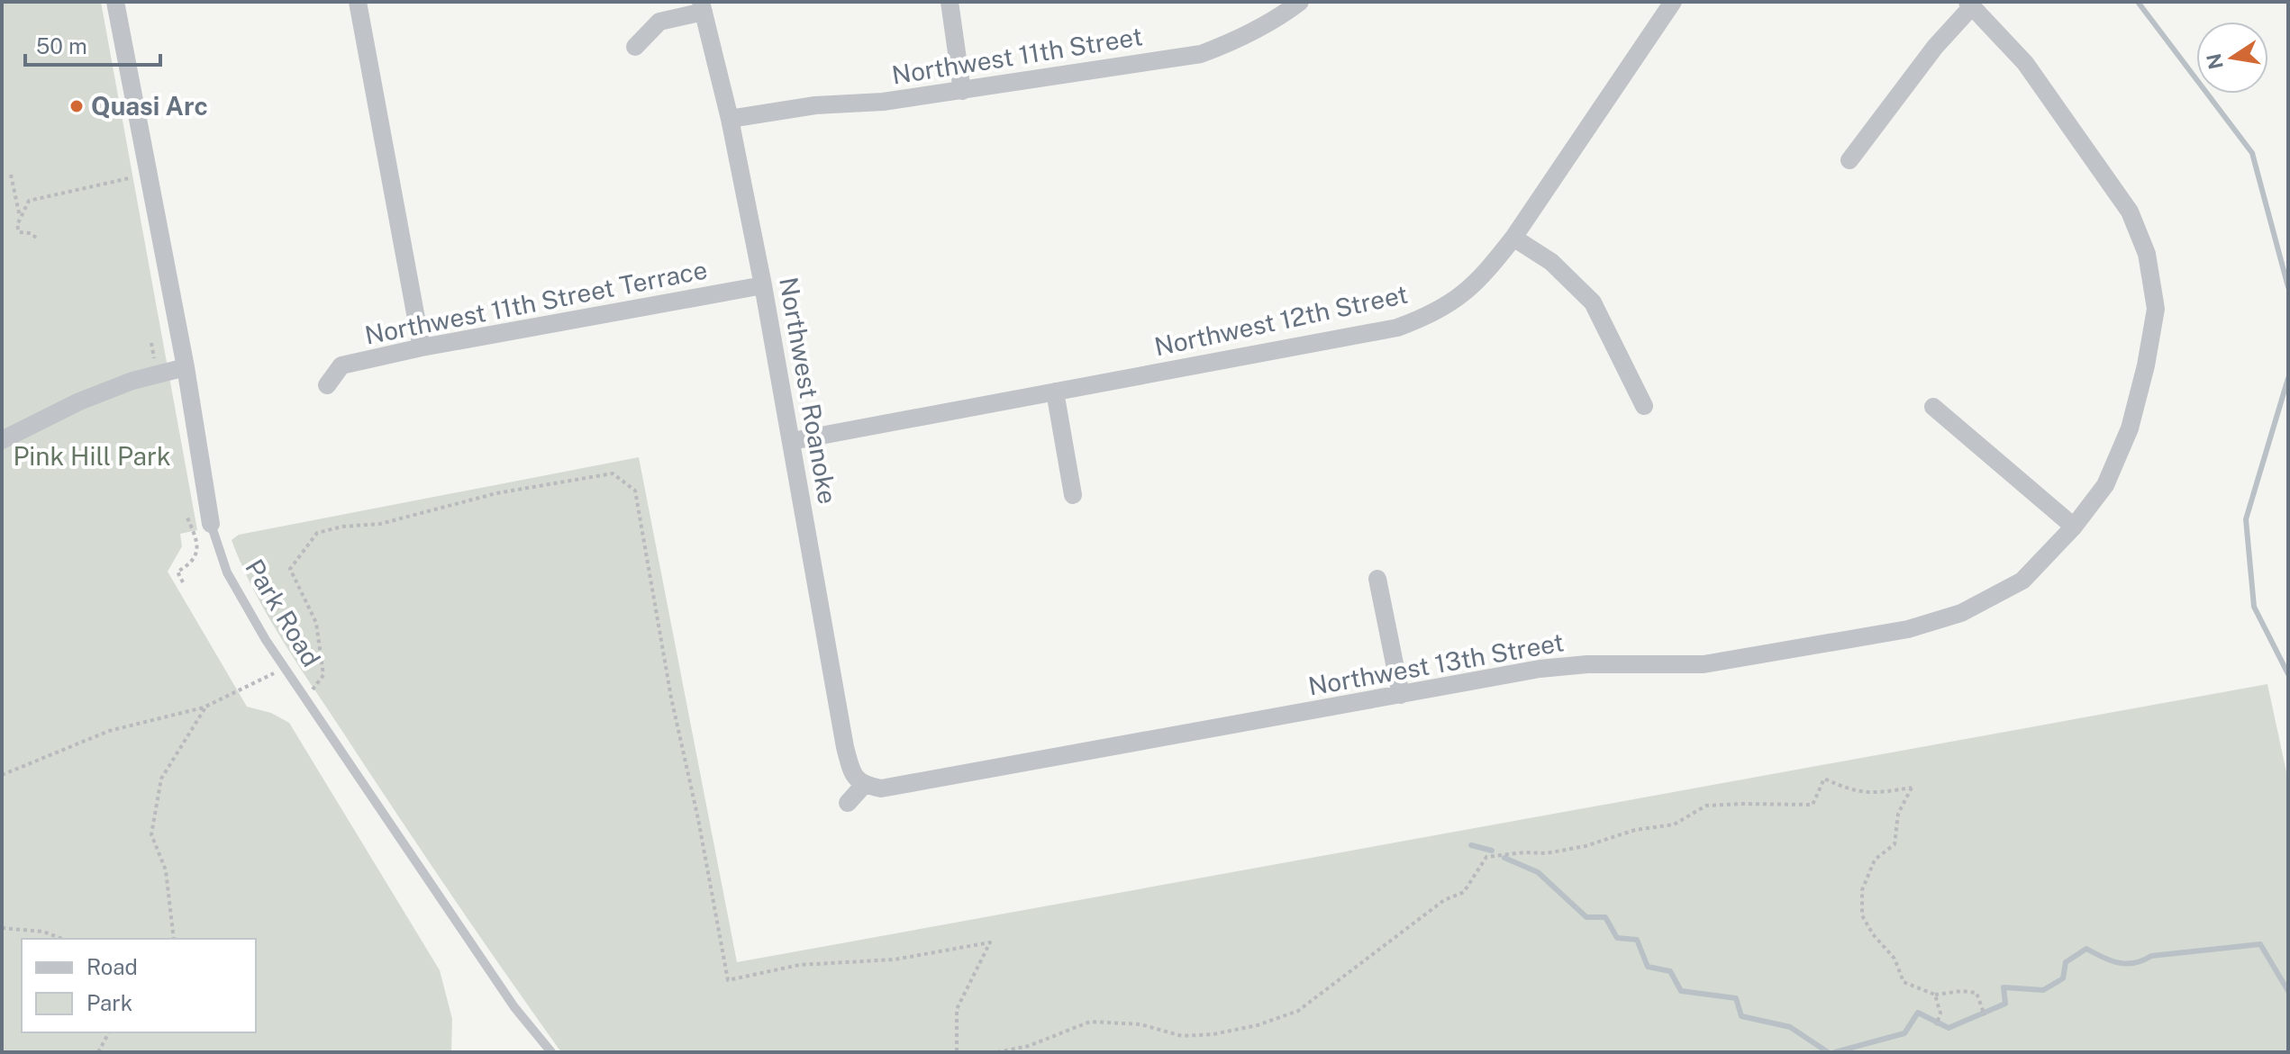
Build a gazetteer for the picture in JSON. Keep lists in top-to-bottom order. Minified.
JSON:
{"streets":{"street":["Northwest 11th Street","Northwest 11th Street Terrace","Northwest 12th Street","Northwest Roanoke","Park Road","Northwest 13th Street"]},"crossings":[["Northwest 11th Street","Northwest Roanoke"],["Northwest 11th Street Terrace","Northwest Roanoke"],["Northwest 12th Street","Northwest Roanoke"],["Northwest Roanoke","Northwest 13th Street"]],"parks":["Pink Hill Park"],"places":["Quasi Arc"],"legend":["Road","Park"],"scale_bar":"50 m","north":"left"}
